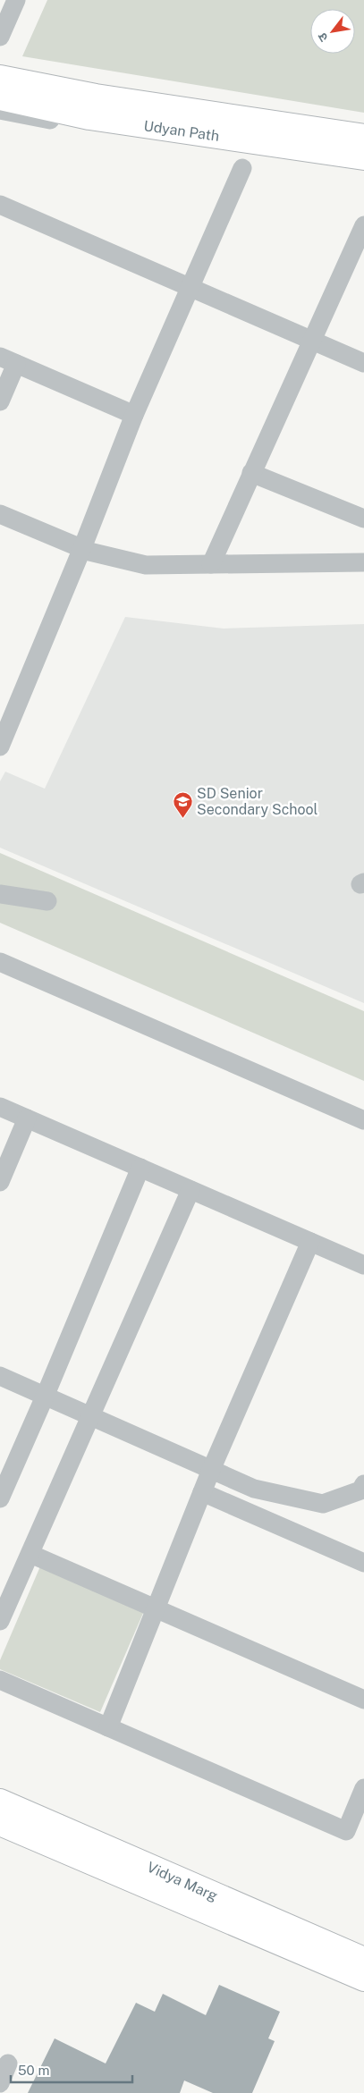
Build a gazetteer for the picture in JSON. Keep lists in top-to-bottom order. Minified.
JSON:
{"streets":{"main road":["Udyan Path","Vidya Marg"]},"places":{"school or university":["SD Senior Secondary School"]},"scale_bar":"50 m","north":"bottom left"}
